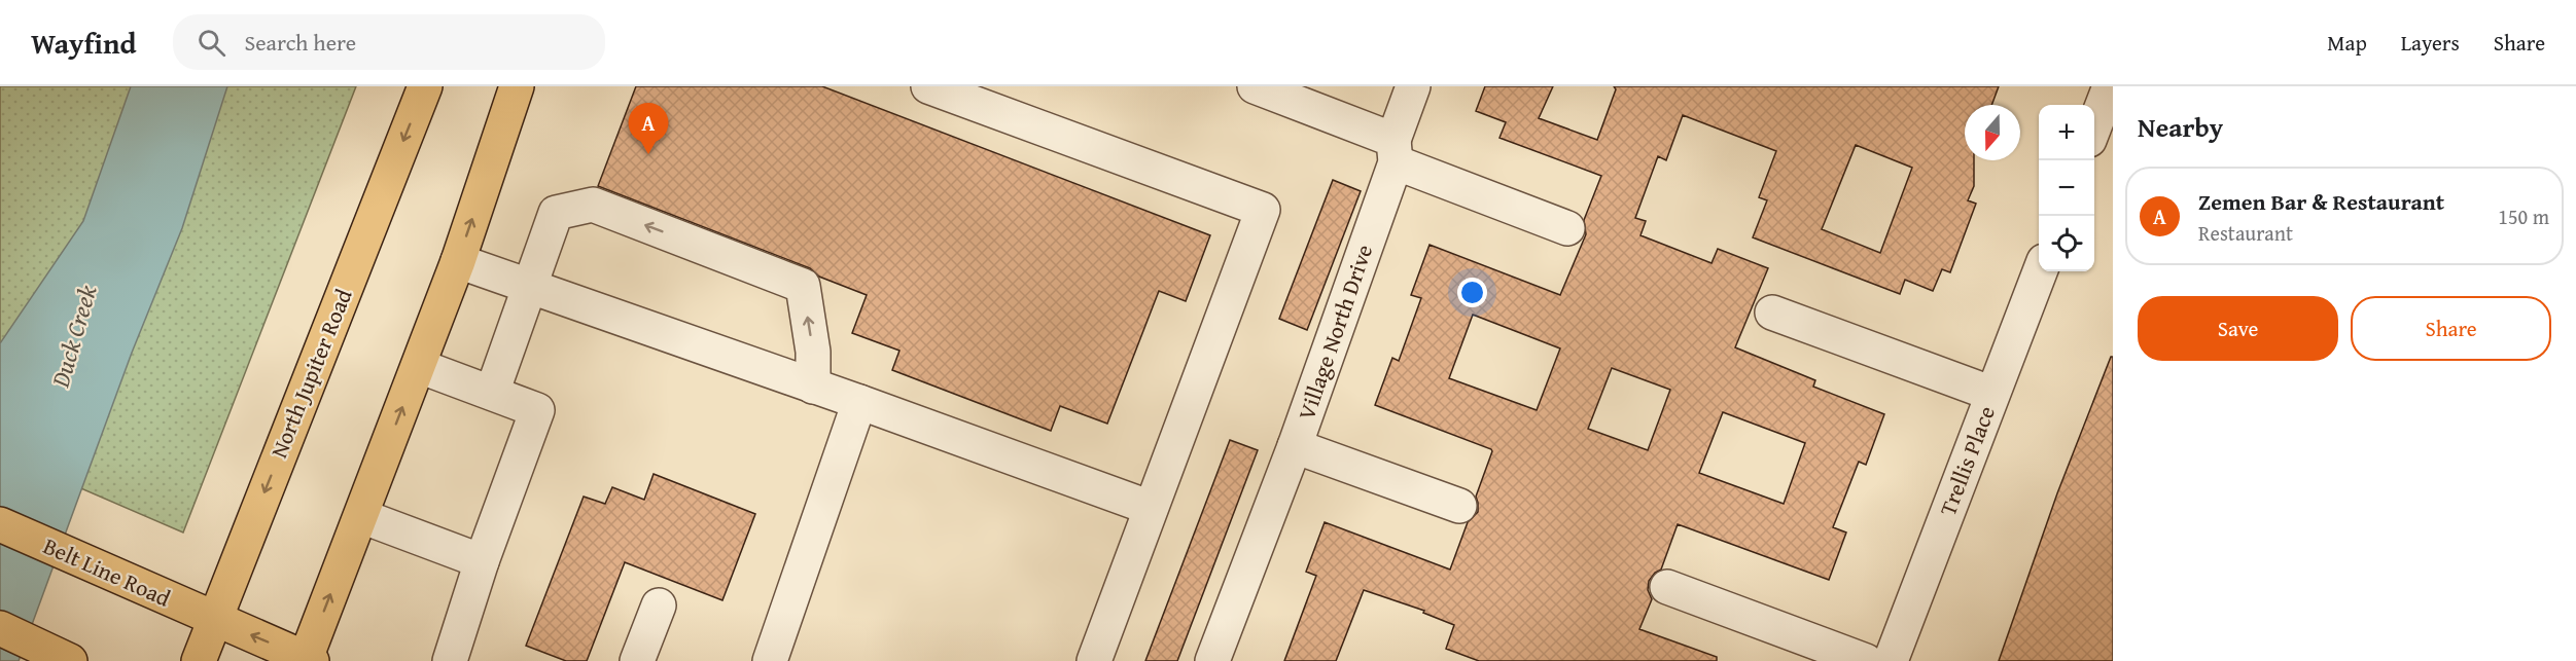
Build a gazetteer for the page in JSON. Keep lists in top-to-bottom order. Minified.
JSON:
{"streets":{"main road":["North Jupiter Road","Belt Line Road"],"street":["Village North Drive","Trellis Place"]},"crossings":[["North Jupiter Road","Belt Line Road"]],"water":["Duck Creek"],"north":"bottom","page":{"header":"Wayfind","search":"Search here","nav":["Map","Layers","Share"],"heading":"Nearby","pins":"A","map_buttons":["+","−"],"list":[{"mark":"A","name":"Zemen Bar & Restaurant","note":"Restaurant","value":"150 m"}],"buttons":["Save","Share"]}}
